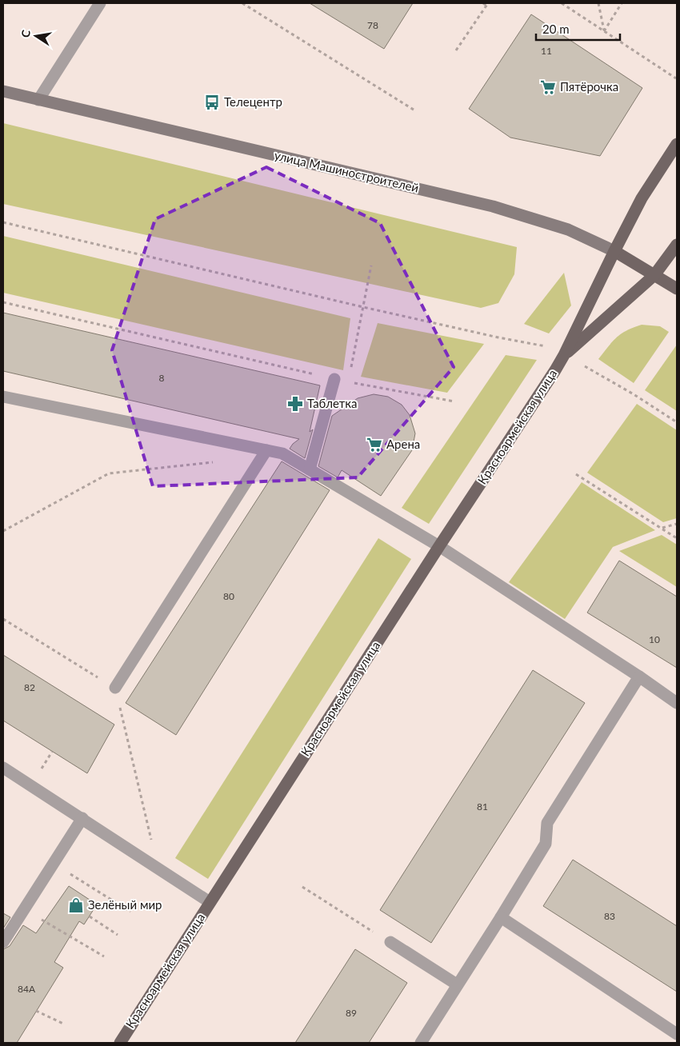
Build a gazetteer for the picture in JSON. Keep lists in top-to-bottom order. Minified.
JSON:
{"streets":{"main road":["улица Машиностроителей","Красноармейская улица"]},"crossings":[["улица Машиностроителей","Красноармейская улица"]],"places":{"supermarket":["Пятёрочка","Арена"],"bus stop":["Телецентр"],"pharmacy":["Таблетка"],"shop":["Зелёный мир"]},"house_numbers":["78","11","8","80","10","82","81","83","84А","89"],"scale_bar":"20 m","north":"left"}
